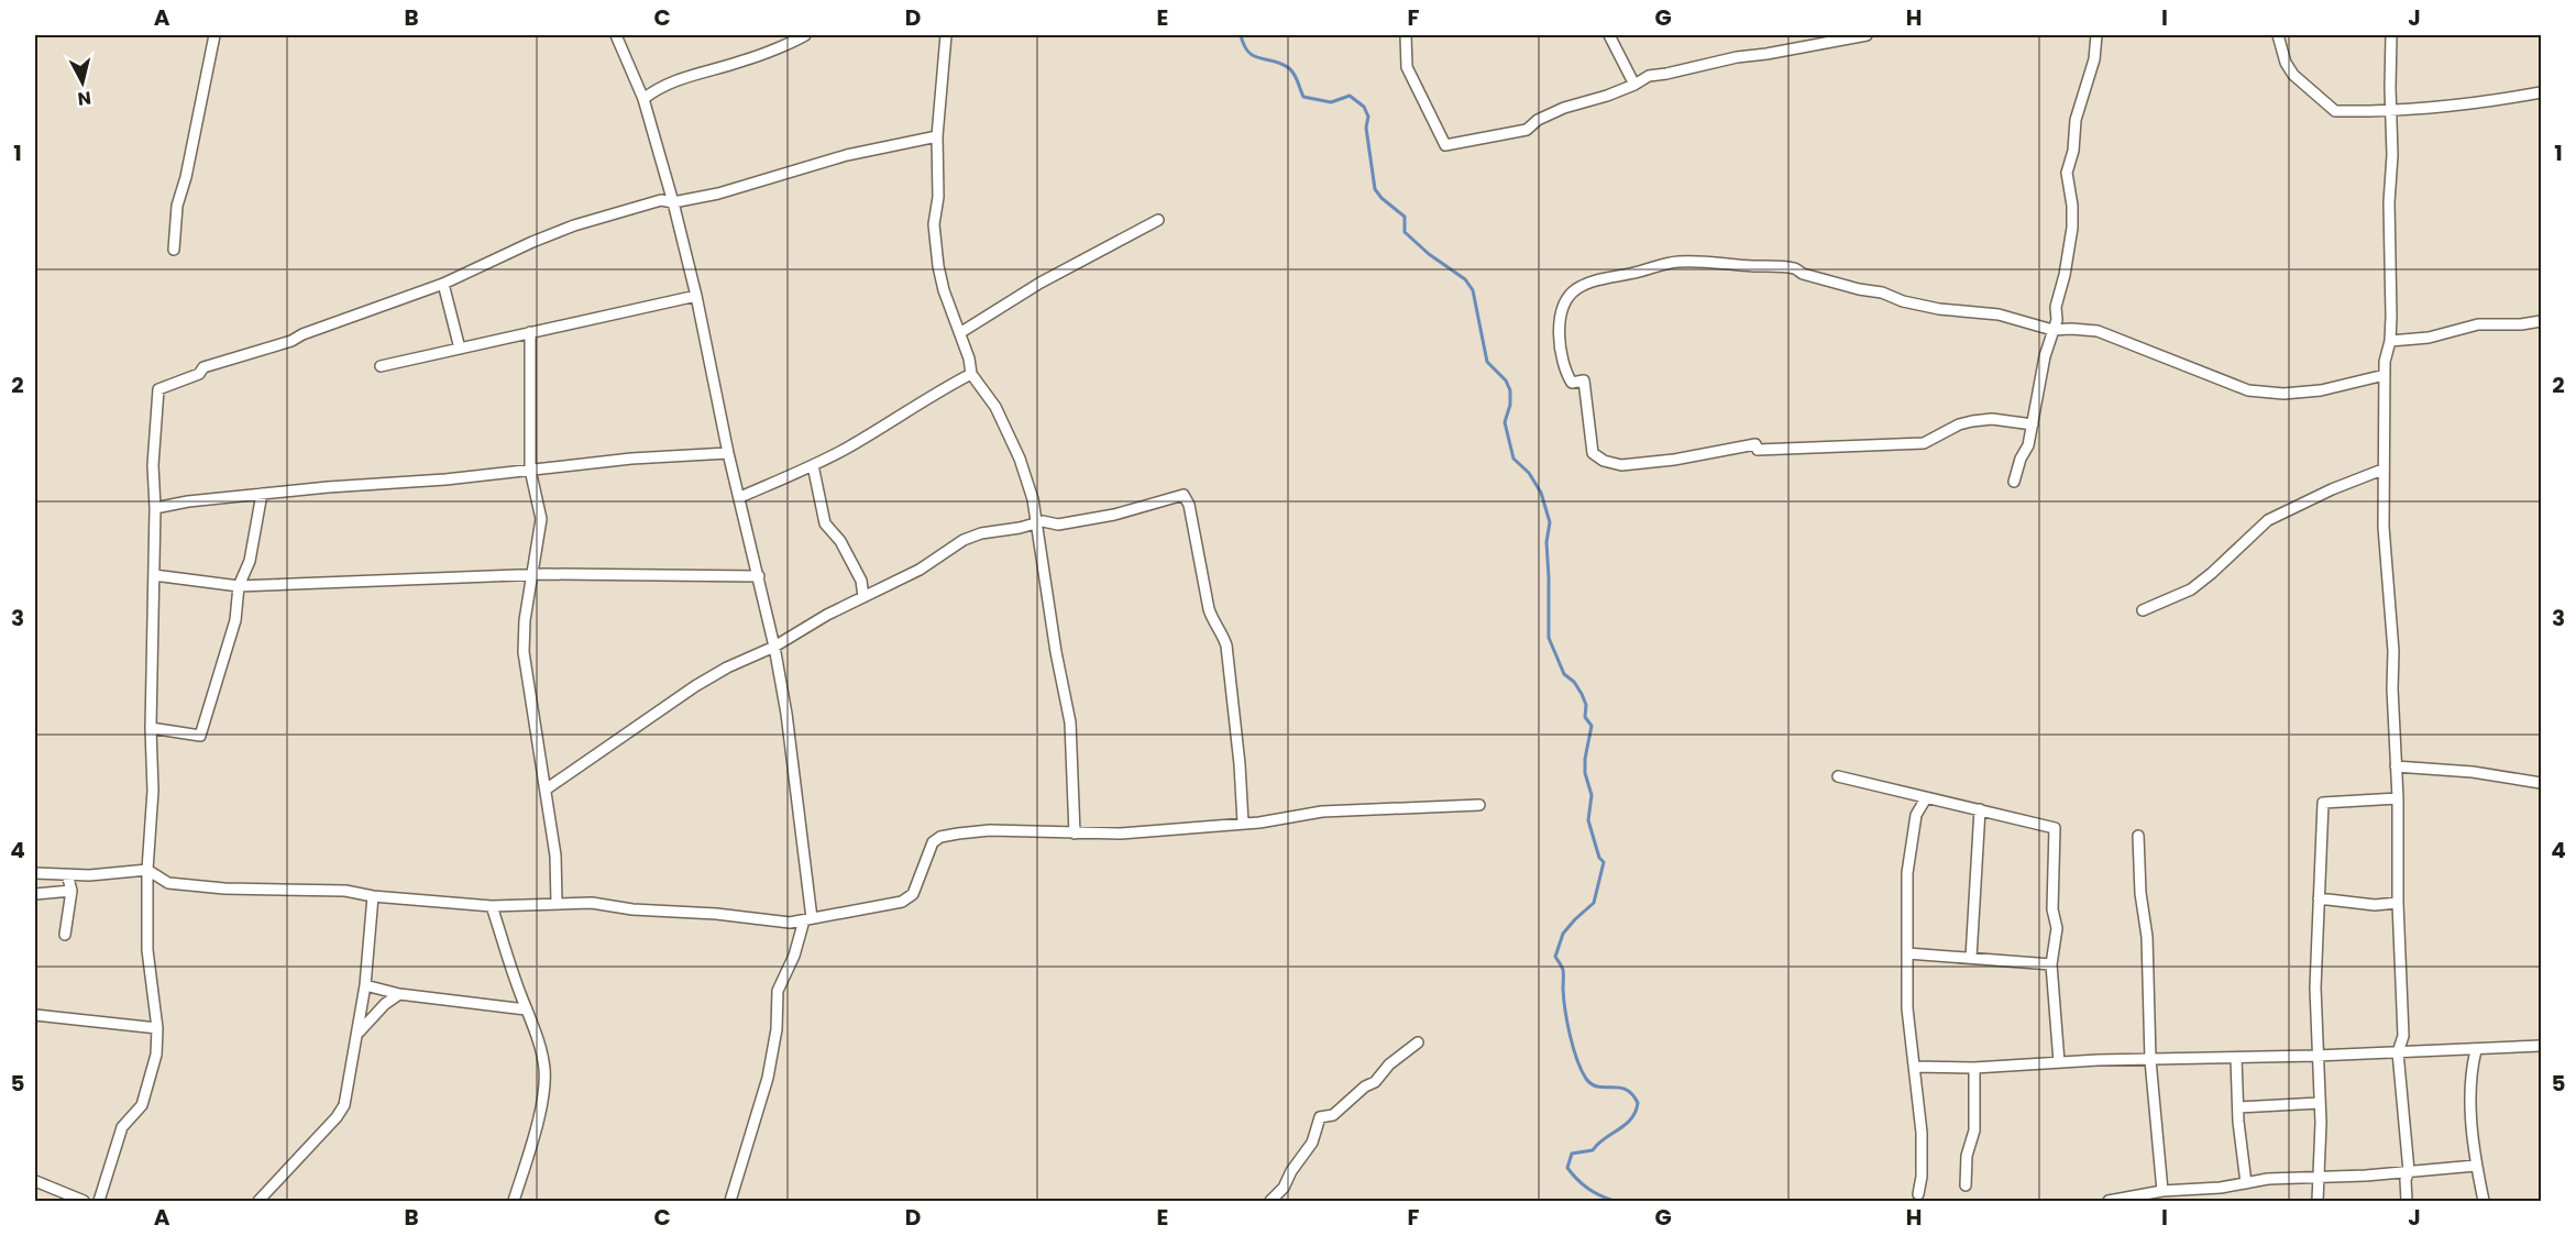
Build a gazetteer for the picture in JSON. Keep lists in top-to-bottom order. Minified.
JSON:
{"north":"bottom","grid":{"columns":["A","B","C","D","E","F","G","H","I","J"],"rows":["1","2","3","4","5"]}}
